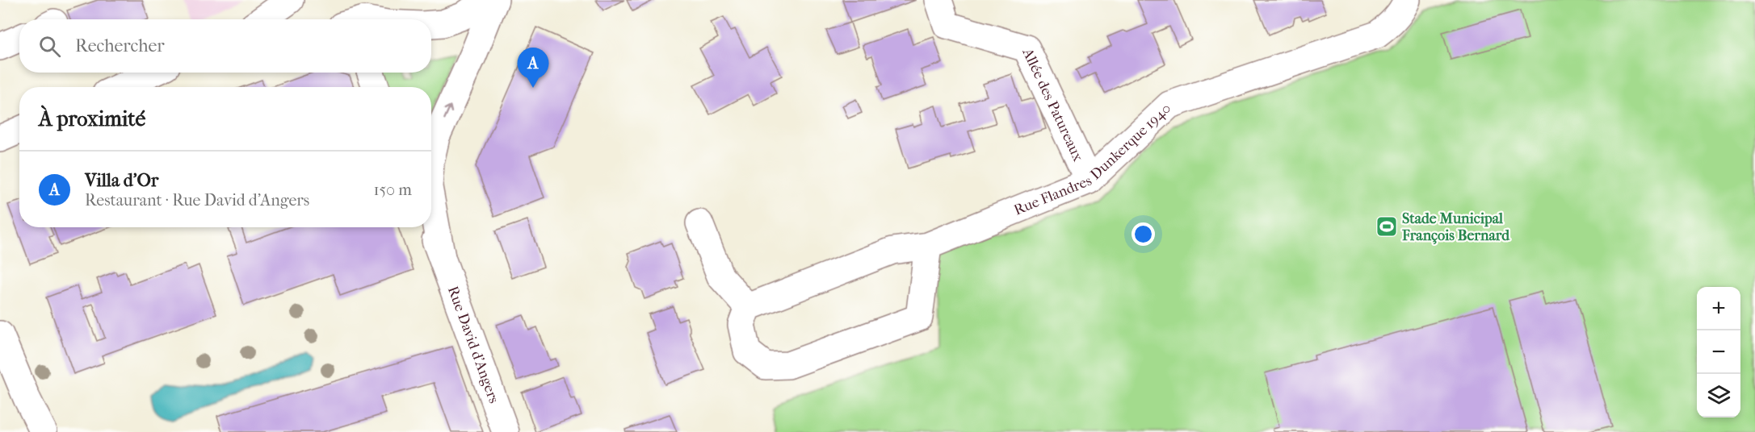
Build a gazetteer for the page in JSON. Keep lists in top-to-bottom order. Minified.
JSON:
{"streets":{"street":["Allée des Patureaux","Rue Flandres Dunkerque 1940","Rue David d'Angers"]},"crossings":[["Allée des Patureaux","Rue Flandres Dunkerque 1940"]],"one_way":["Rue David d'Angers"],"places":{"sports":["Stade Municipal François Bernard"]},"page":{"search":"Rechercher","pins":"A","heading":"À proximité","list":[{"mark":"A","name":"Villa d'Or","note":"Restaurant · Rue David d'Angers","value":"150 m"}],"map_buttons":["+","−"]}}
